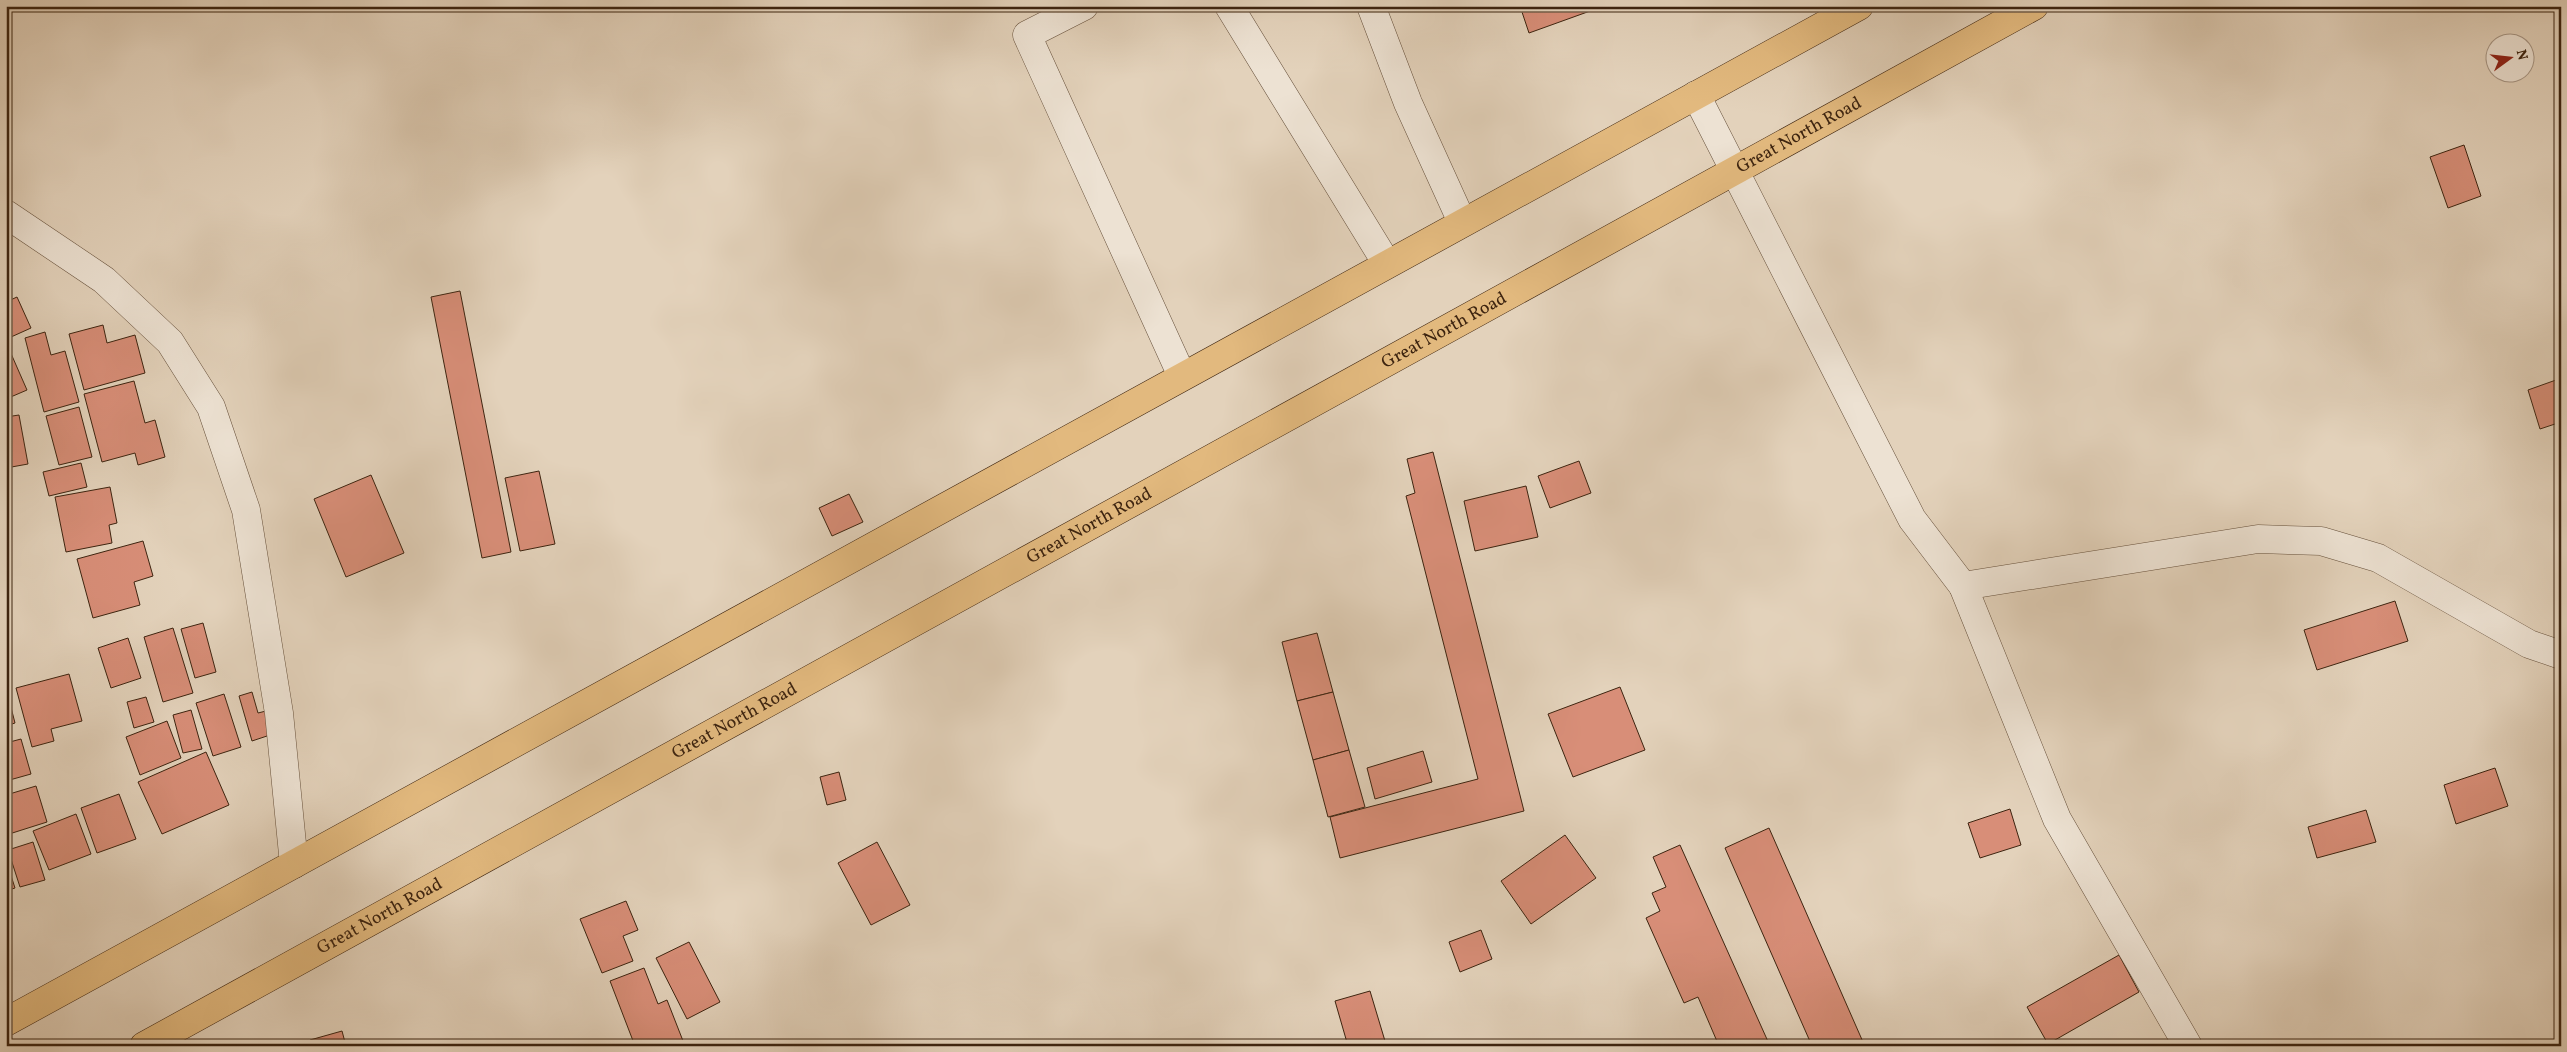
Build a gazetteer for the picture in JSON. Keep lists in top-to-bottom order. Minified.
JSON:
{"streets":{"highway":["Great North Road"]},"north":"right"}
